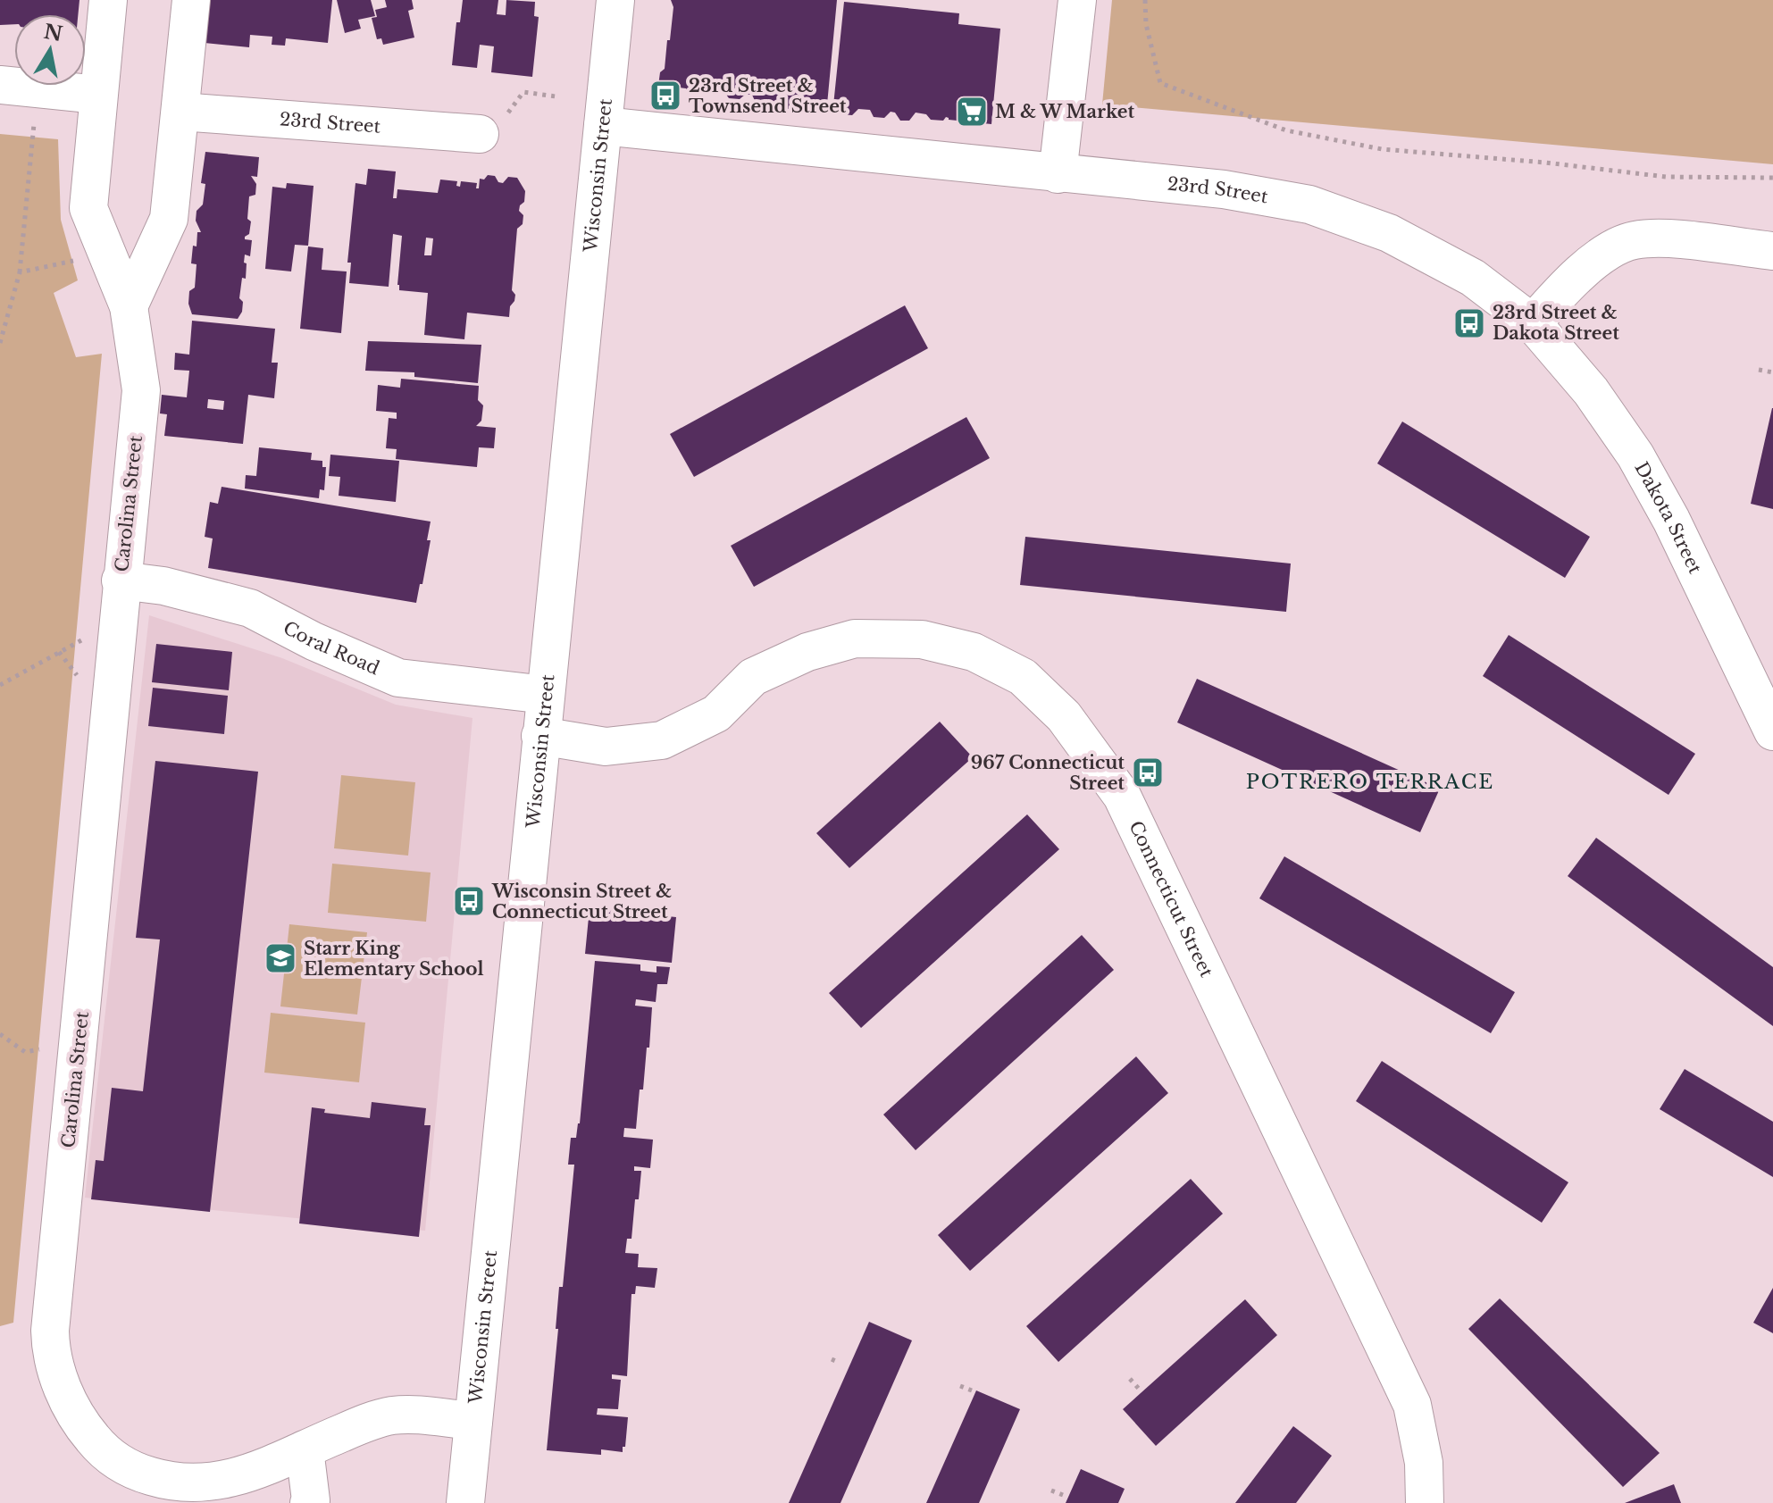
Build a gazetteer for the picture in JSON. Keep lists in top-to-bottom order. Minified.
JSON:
{"streets":{"street":["23rd Street","Wisconsin Street","Carolina Street","Dakota Street","Coral Road","Connecticut Street"]},"crossings":[["23rd Street","Wisconsin Street"],["23rd Street","Dakota Street"],["Wisconsin Street","Carolina Street"],["Wisconsin Street","Coral Road"],["Wisconsin Street","Connecticut Street"],["Carolina Street","Coral Road"]],"districts":["POTRERO TERRACE"],"places":{"bus stop":["23rd Street & Townsend Street","23rd Street & Dakota Street","967 Connecticut Street","Wisconsin Street & Connecticut Street"],"supermarket":["M & W Market"],"school or university":["Starr King Elementary School"]},"north":"top"}
